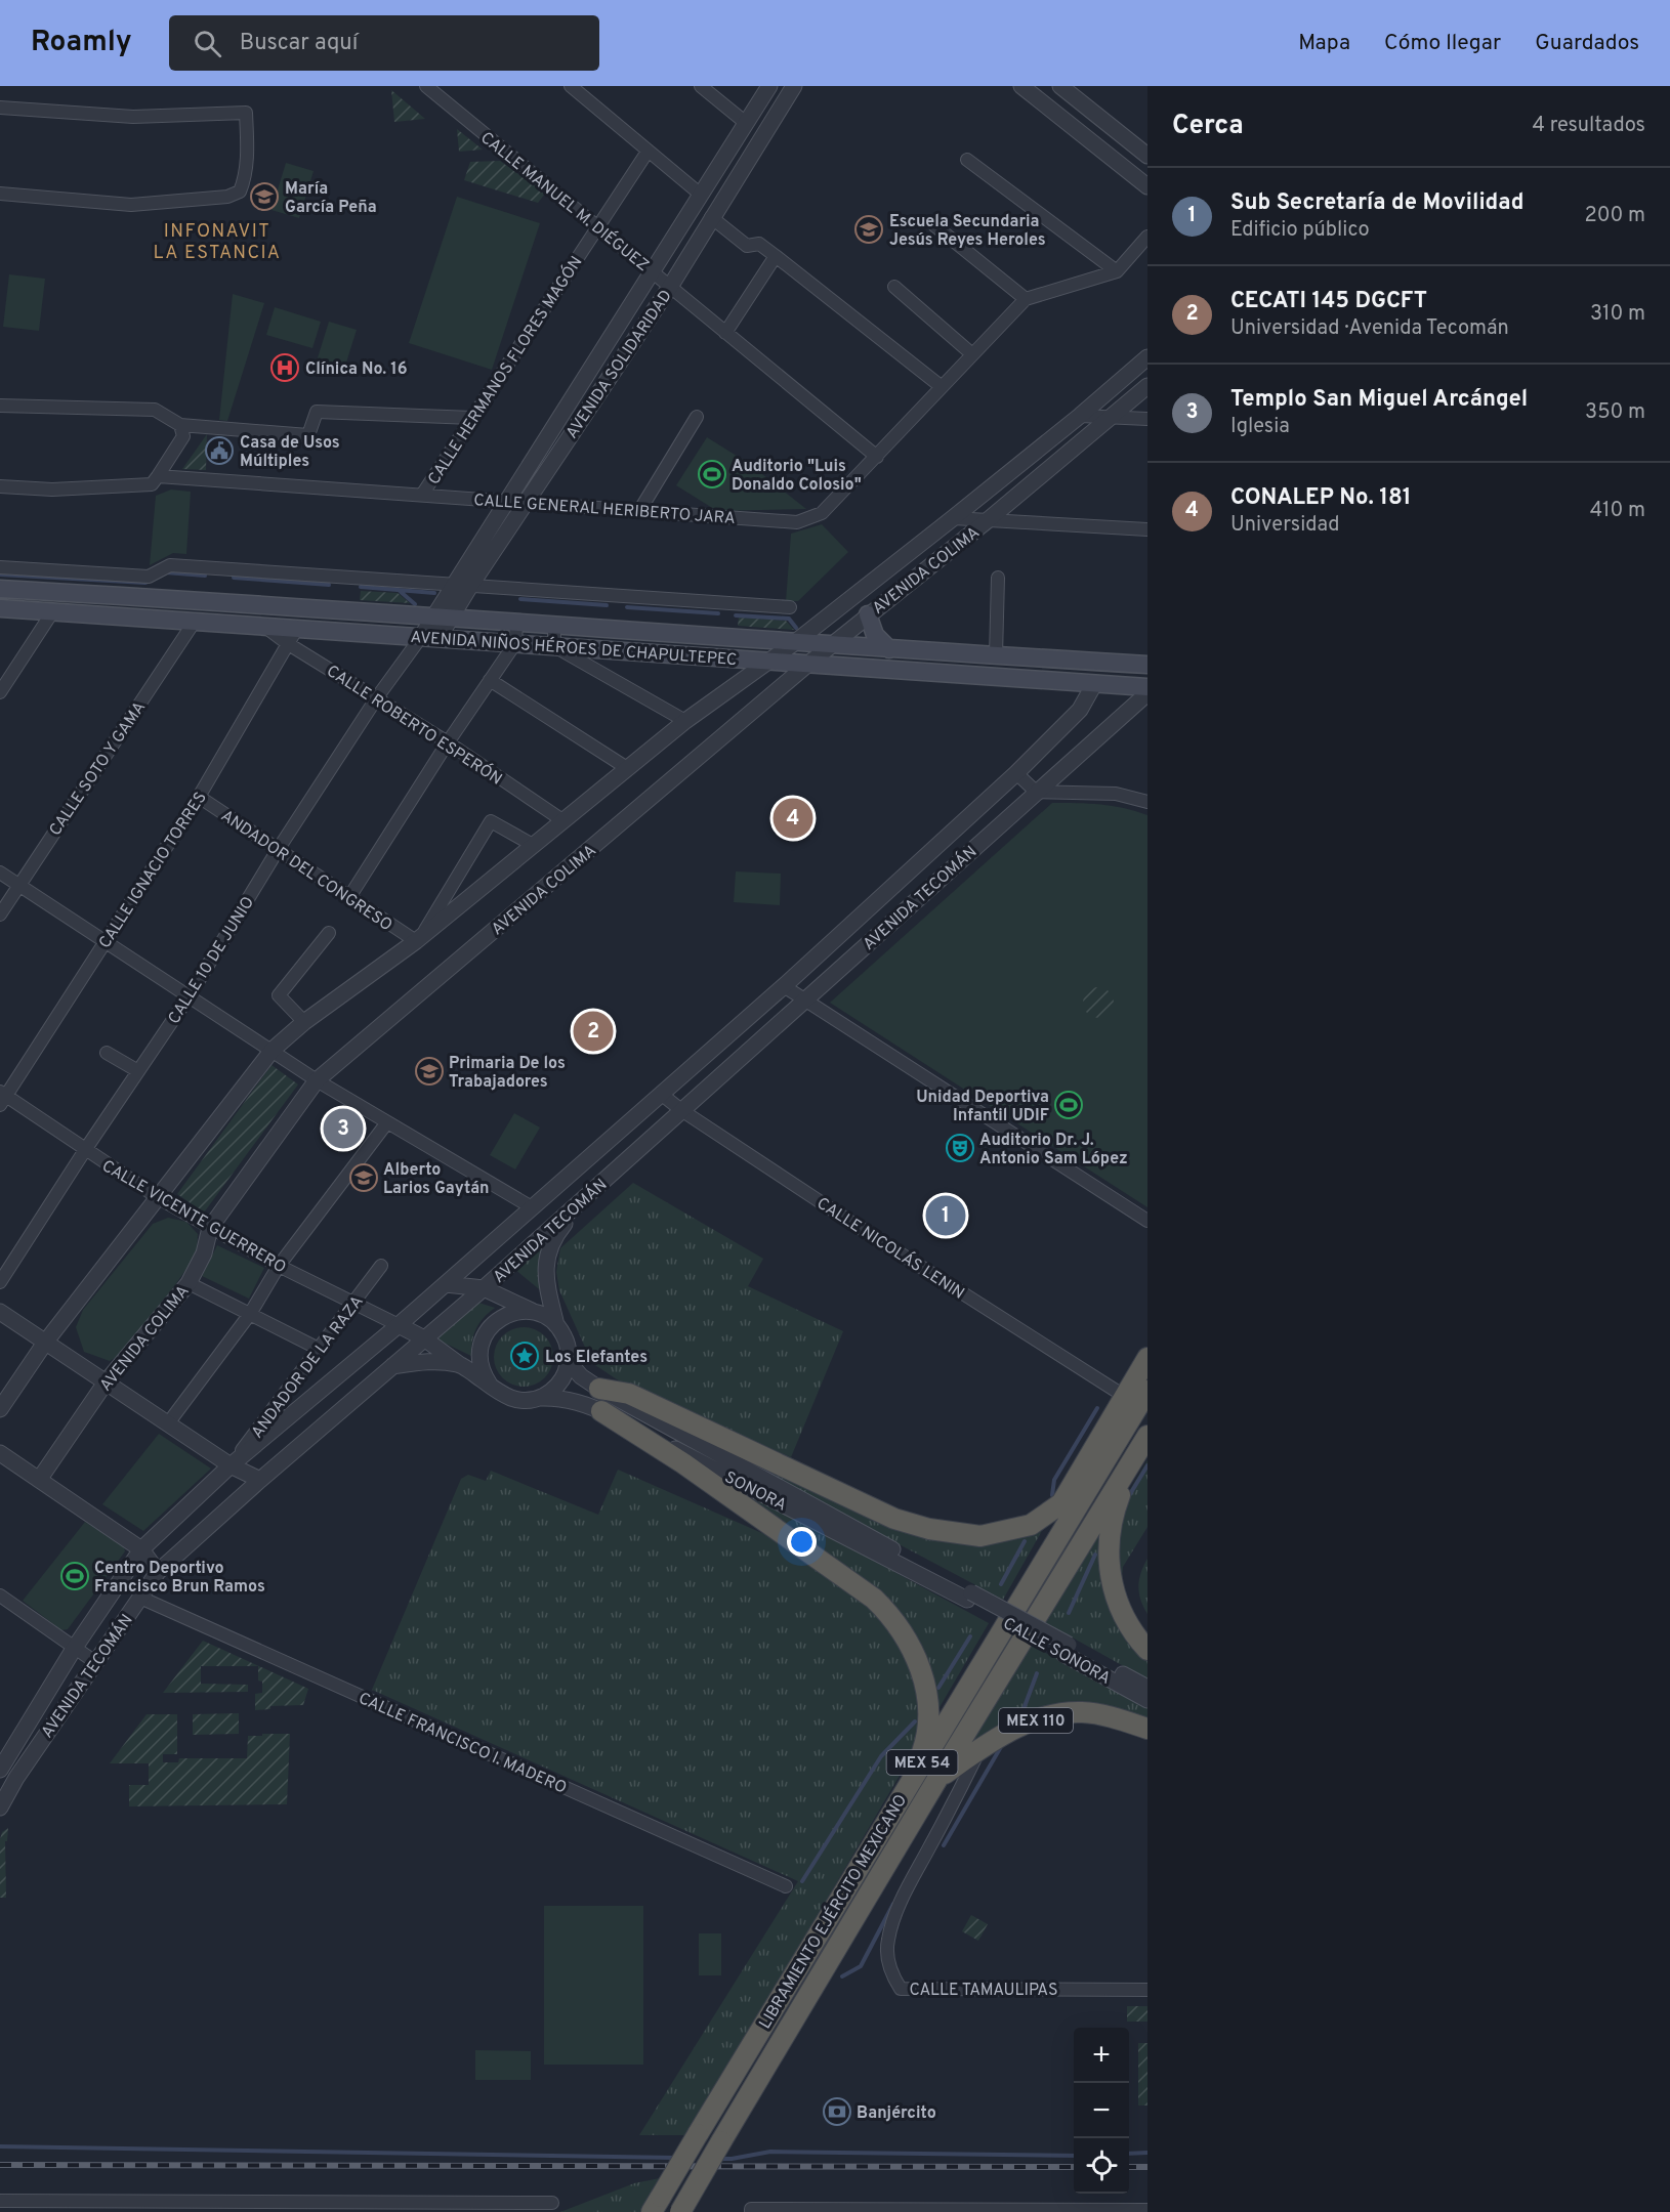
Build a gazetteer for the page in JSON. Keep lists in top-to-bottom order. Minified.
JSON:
{"streets":{"highway":["MEX 110","MEX 54","LIBRAMIENTO EJÉRCITO MEXICANO"],"main road":["AVENIDA NIÑOS HÉROES DE CHAPULTEPEC"],"street":["CALLE MANUEL M. DIÉGUEZ","AVENIDA SOLIDARIDAD","CALLE HERMANOS FLORES MAGÓN","CALLE GENERAL HERIBERTO JARA","AVENIDA COLIMA","CALLE ROBERTO ESPERÓN","CALLE SOTO Y GAMA","CALLE IGNACIO TORRES","ANDADOR DEL CONGRESO","AVENIDA TECOMÁN","CALLE 10 DE JUNIO","CALLE VICENTE GUERRERO","CALLE NICOLÁS LENIN","ANDADOR DE LA RAZA","SONORA","CALLE SONORA","CALLE FRANCISCO I. MADERO","CALLE TAMAULIPAS"]},"crossings":[["CALLE MANUEL M. DIÉGUEZ","AVENIDA SOLIDARIDAD"],["CALLE MANUEL M. DIÉGUEZ","CALLE HERMANOS FLORES MAGÓN"],["CALLE MANUEL M. DIÉGUEZ","CALLE GENERAL HERIBERTO JARA"],["AVENIDA SOLIDARIDAD","CALLE GENERAL HERIBERTO JARA"],["AVENIDA SOLIDARIDAD","AVENIDA NIÑOS HÉROES DE CHAPULTEPEC"],["AVENIDA SOLIDARIDAD","CALLE 10 DE JUNIO"],["CALLE HERMANOS FLORES MAGÓN","CALLE GENERAL HERIBERTO JARA"],["AVENIDA COLIMA","AVENIDA NIÑOS HÉROES DE CHAPULTEPEC"],["AVENIDA COLIMA","CALLE ROBERTO ESPERÓN"],["AVENIDA COLIMA","ANDADOR DEL CONGRESO"],["AVENIDA COLIMA","CALLE VICENTE GUERRERO"],["AVENIDA NIÑOS HÉROES DE CHAPULTEPEC","CALLE ROBERTO ESPERÓN"],["AVENIDA NIÑOS HÉROES DE CHAPULTEPEC","CALLE SOTO Y GAMA"],["AVENIDA NIÑOS HÉROES DE CHAPULTEPEC","CALLE IGNACIO TORRES"],["AVENIDA NIÑOS HÉROES DE CHAPULTEPEC","AVENIDA TECOMÁN"],["AVENIDA NIÑOS HÉROES DE CHAPULTEPEC","CALLE 10 DE JUNIO"],["CALLE ROBERTO ESPERÓN","CALLE IGNACIO TORRES"],["CALLE ROBERTO ESPERÓN","CALLE 10 DE JUNIO"],["CALLE IGNACIO TORRES","ANDADOR DEL CONGRESO"],["CALLE IGNACIO TORRES","CALLE VICENTE GUERRERO"],["ANDADOR DEL CONGRESO","CALLE 10 DE JUNIO"],["AVENIDA TECOMÁN","CALLE VICENTE GUERRERO"],["AVENIDA TECOMÁN","CALLE NICOLÁS LENIN"],["AVENIDA TECOMÁN","ANDADOR DE LA RAZA"],["AVENIDA TECOMÁN","SONORA"],["AVENIDA TECOMÁN","CALLE FRANCISCO I. MADERO"],["CALLE 10 DE JUNIO","CALLE VICENTE GUERRERO"],["CALLE VICENTE GUERRERO","ANDADOR DE LA RAZA"],["CALLE VICENTE GUERRERO","SONORA"],["SONORA","CALLE SONORA"],["MEX 110","LIBRAMIENTO EJÉRCITO MEXICANO"],["MEX 110","CALLE TAMAULIPAS"]],"districts":["INFONAVIT LA ESTANCIA"],"places":{"school or university":["María García Peña","Escuela Secundaria Jesús Reyes Heroles","Primaria De los Trabajadores","Alberto Larios Gaytán"],"hospital":["Clínica No. 16"],"public building":["Casa de Usos Múltiples"],"sports":["Auditorio \"Luis Donaldo Colosio\"","Unidad Deportiva Infantil UDIF","Centro Deportivo Francisco Brun Ramos"],"theatre":["Auditorio Dr. J. Antonio Sam López"],"place":["Los Elefantes"],"bank":["Banjército"]},"page":{"header":"Roamly","search":"Buscar aquí","nav":["Mapa","Cómo llegar","Guardados"],"heading":["Cerca","4 resultados"],"list":[{"mark":"1","name":"Sub Secretaría de Movilidad","note":"Edificio público","value":"200 m"},{"mark":"2","name":"CECATI 145 DGCFT","note":"Universidad · Avenida Tecomán","value":"310 m"},{"mark":"3","name":"Templo San Miguel Arcángel","note":"Iglesia","value":"350 m"},{"mark":"4","name":"CONALEP No. 181","note":"Universidad","value":"410 m"}],"pins":["4","2","3","1"],"map_buttons":["+","−"]}}
